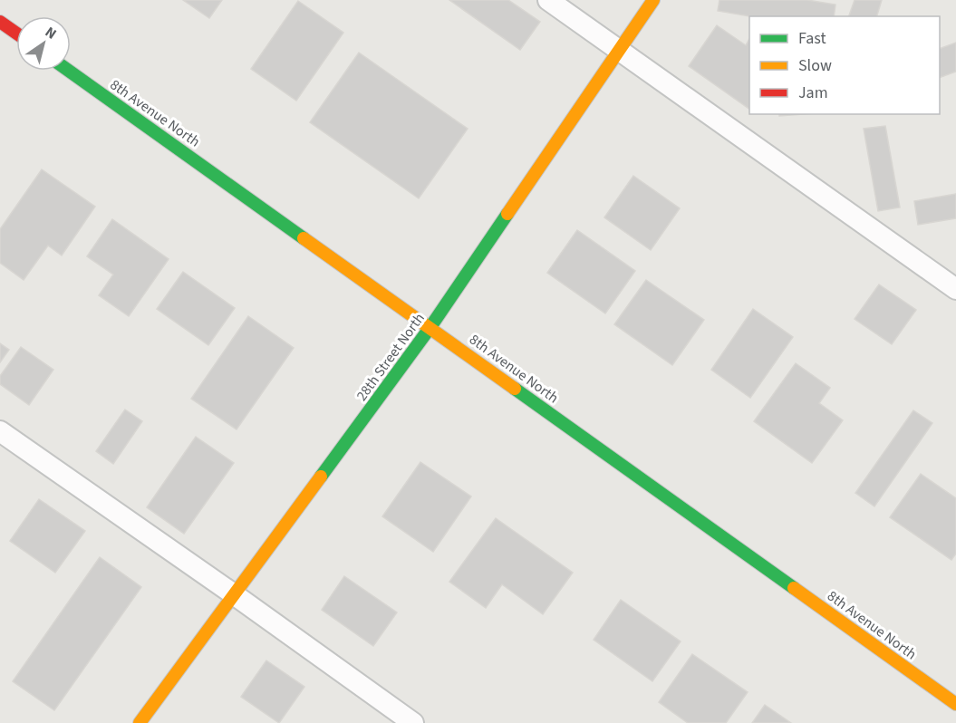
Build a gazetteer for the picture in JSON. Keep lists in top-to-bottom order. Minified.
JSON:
{"streets":{"street":["8th Avenue North","28th Street North"]},"crossings":[["8th Avenue North","28th Street North"]],"legend":["Fast","Slow","Jam"],"north":"top right"}
